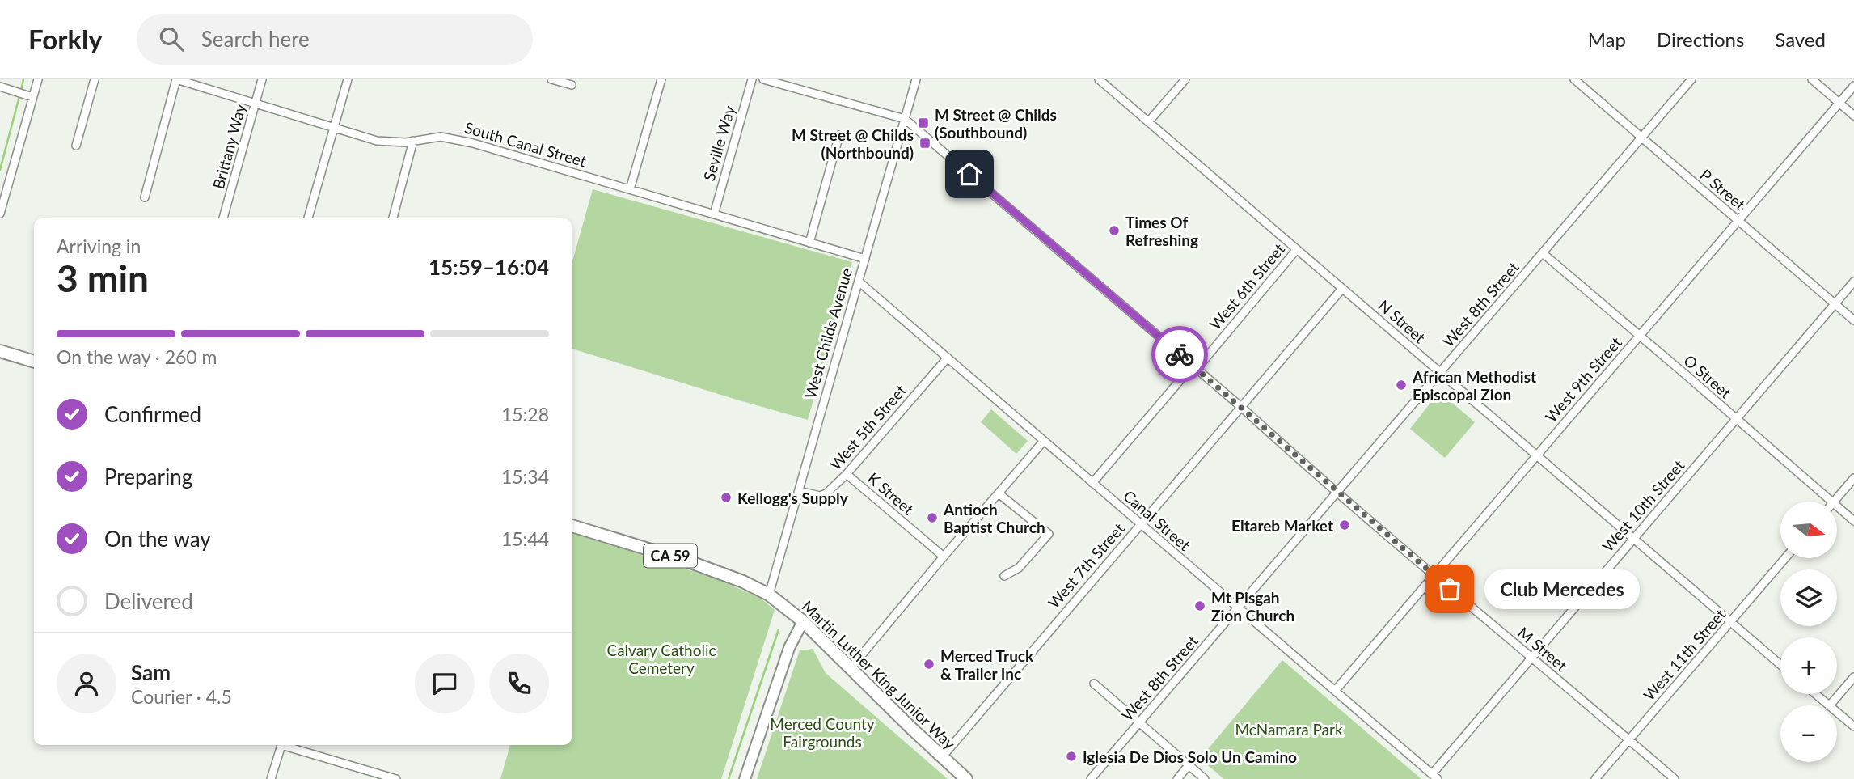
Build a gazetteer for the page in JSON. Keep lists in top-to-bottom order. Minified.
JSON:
{"streets":{"highway":["CA 59","Martin Luther King Junior Way"],"street":["Seville Way","South Canal Street","Brittany Way","P Street","West 6th Street","West 8th Street","N Street","West Childs Avenue","O Street","West 9th Street","West 5th Street","K Street","West 10th Street","Canal Street","West 7th Street","M Street","West 11th Street"]},"crossings":[["Seville Way","South Canal Street"],["South Canal Street","Brittany Way"],["South Canal Street","West Childs Avenue"],["P Street","West 8th Street"],["P Street","West 9th Street"],["P Street","West 10th Street"],["West 6th Street","N Street"],["West 6th Street","Canal Street"],["West 6th Street","M Street"],["West 8th Street","N Street"],["West 8th Street","O Street"],["West 8th Street","Canal Street"],["West 8th Street","M Street"],["N Street","West 9th Street"],["N Street","West 10th Street"],["N Street","West 7th Street"],["N Street","West 11th Street"],["West Childs Avenue","West 5th Street"],["West Childs Avenue","Canal Street"],["West Childs Avenue","CA 59"],["West Childs Avenue","M Street"],["West Childs Avenue","Martin Luther King Junior Way"],["O Street","West 9th Street"],["O Street","West 10th Street"],["West 9th Street","Canal Street"],["West 9th Street","M Street"],["West 5th Street","K Street"],["West 5th Street","Canal Street"],["West 10th Street","Canal Street"],["West 10th Street","M Street"],["Canal Street","West 7th Street"],["CA 59","Martin Luther King Junior Way"],["West 7th Street","M Street"],["West 7th Street","Martin Luther King Junior Way"],["M Street","West 11th Street"]],"parks":["Calvary Catholic Cemetery","Merced County Fairgrounds","McNamara Park"],"places":{"transit":["M Street @ Childs (Southbound)","M Street @ Childs (Northbound)"],"other":["Times Of Refreshing","African Methodist Episcopal Zion","Kellogg's Supply","Antioch Baptist Church","Eltareb Market","Club Mercedes","Mt Pisgah Zion Church","Merced Truck & Trailer Inc","Iglesia De Dios Solo Un Camino"]},"north":"right","page":{"header":"Forkly","search":"Search here","nav":["Map","Directions","Saved"],"heading":["3 min","Arriving in","15:59–16:04"],"panel":["Sam","Courier · 4.5"],"bar":"On the way · 260 m","list":[["Confirmed","15:28"],["Preparing","15:34"],["On the way","15:44"],"Delivered"],"map_buttons":["+","−"],"bubble":"Club Mercedes"}}
